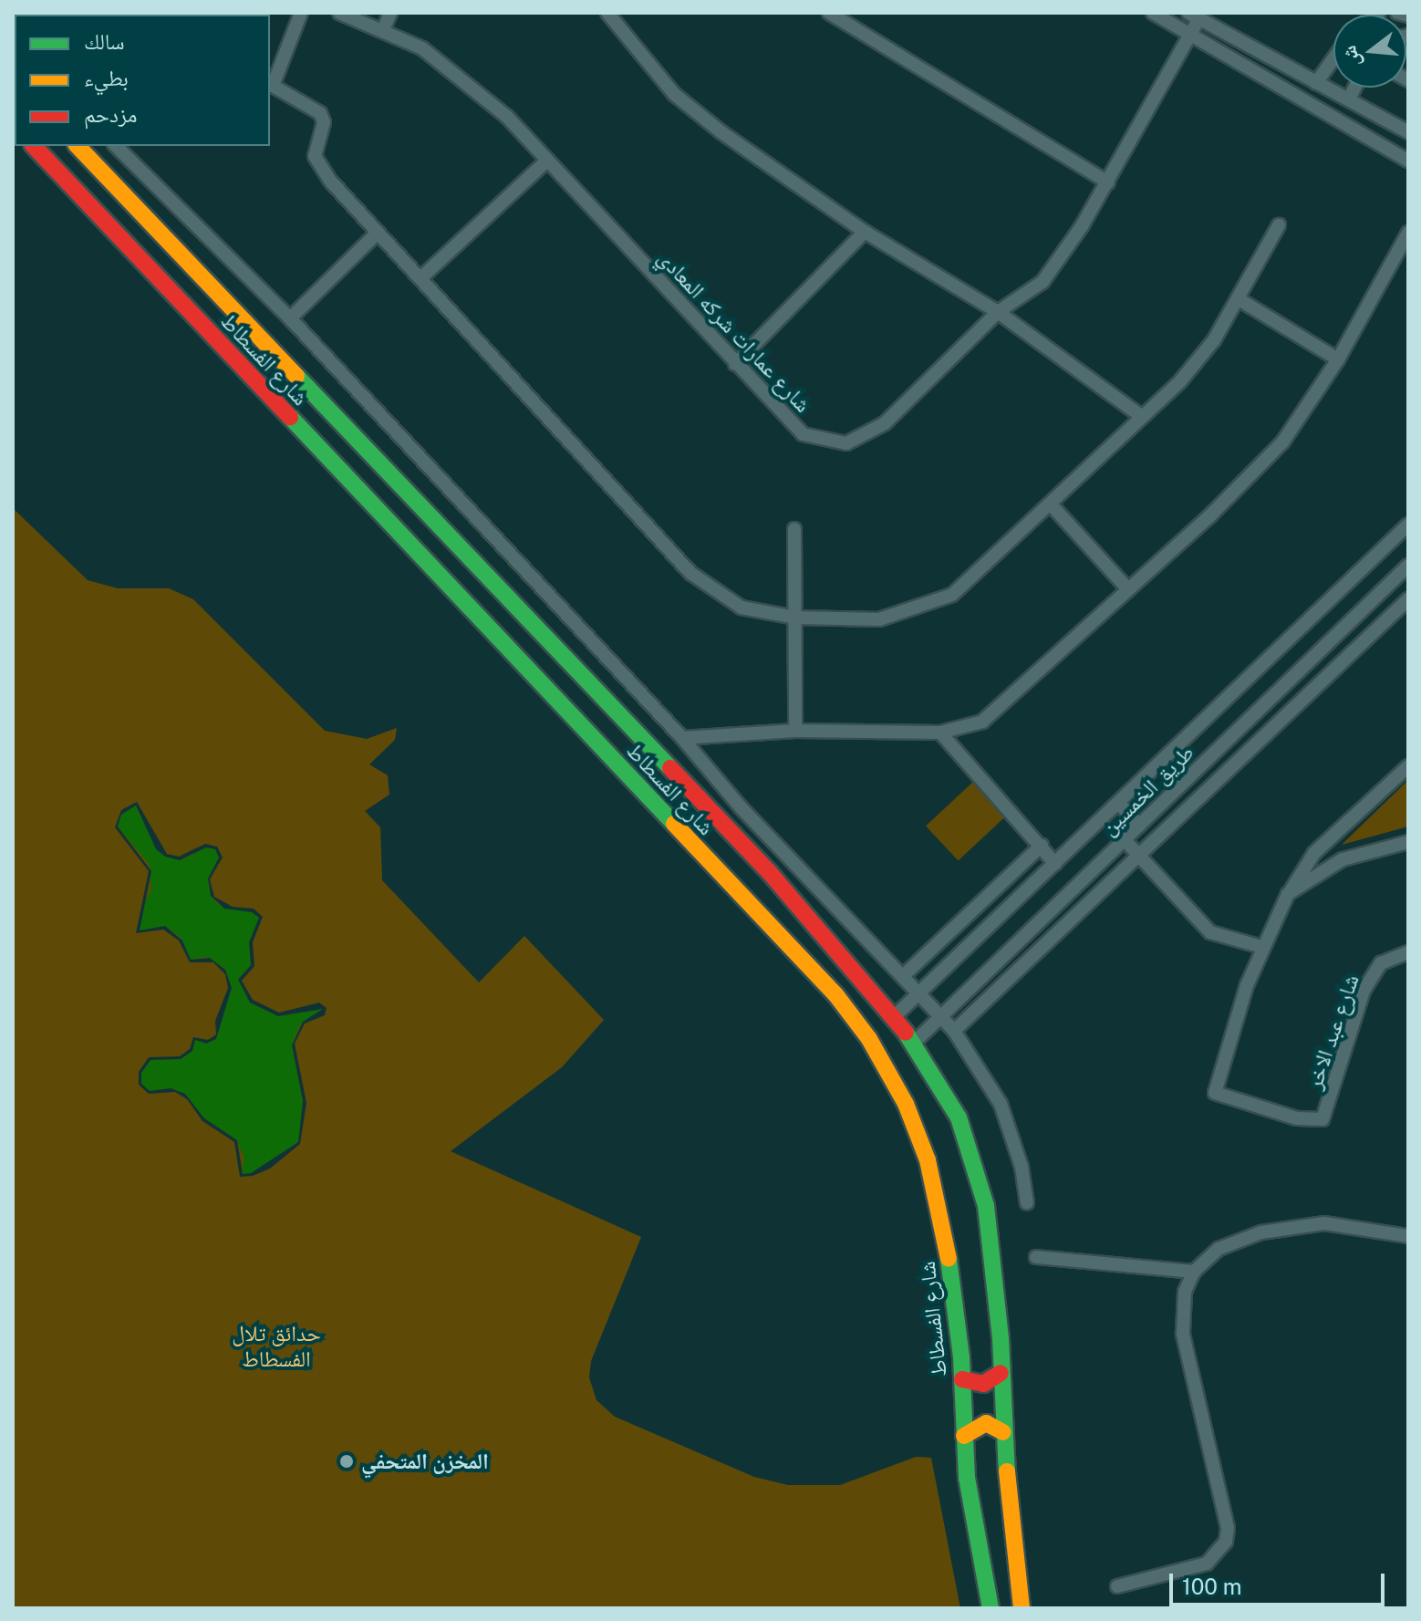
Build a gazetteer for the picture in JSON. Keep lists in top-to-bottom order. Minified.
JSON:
{"streets":{"main road":["شارع الفسطاط"],"street":["شارع عمارات شركه المعادي","طريق الخمسين","شارع عبد الاخر"]},"crossings":[["شارع الفسطاط","طريق الخمسين"]],"parks":["حدائق تلال الفسطاط"],"places":["المخزن المتحفي"],"legend":["سالك","بطيء","مزدحم"],"scale_bar":"100 m","north":"left"}
